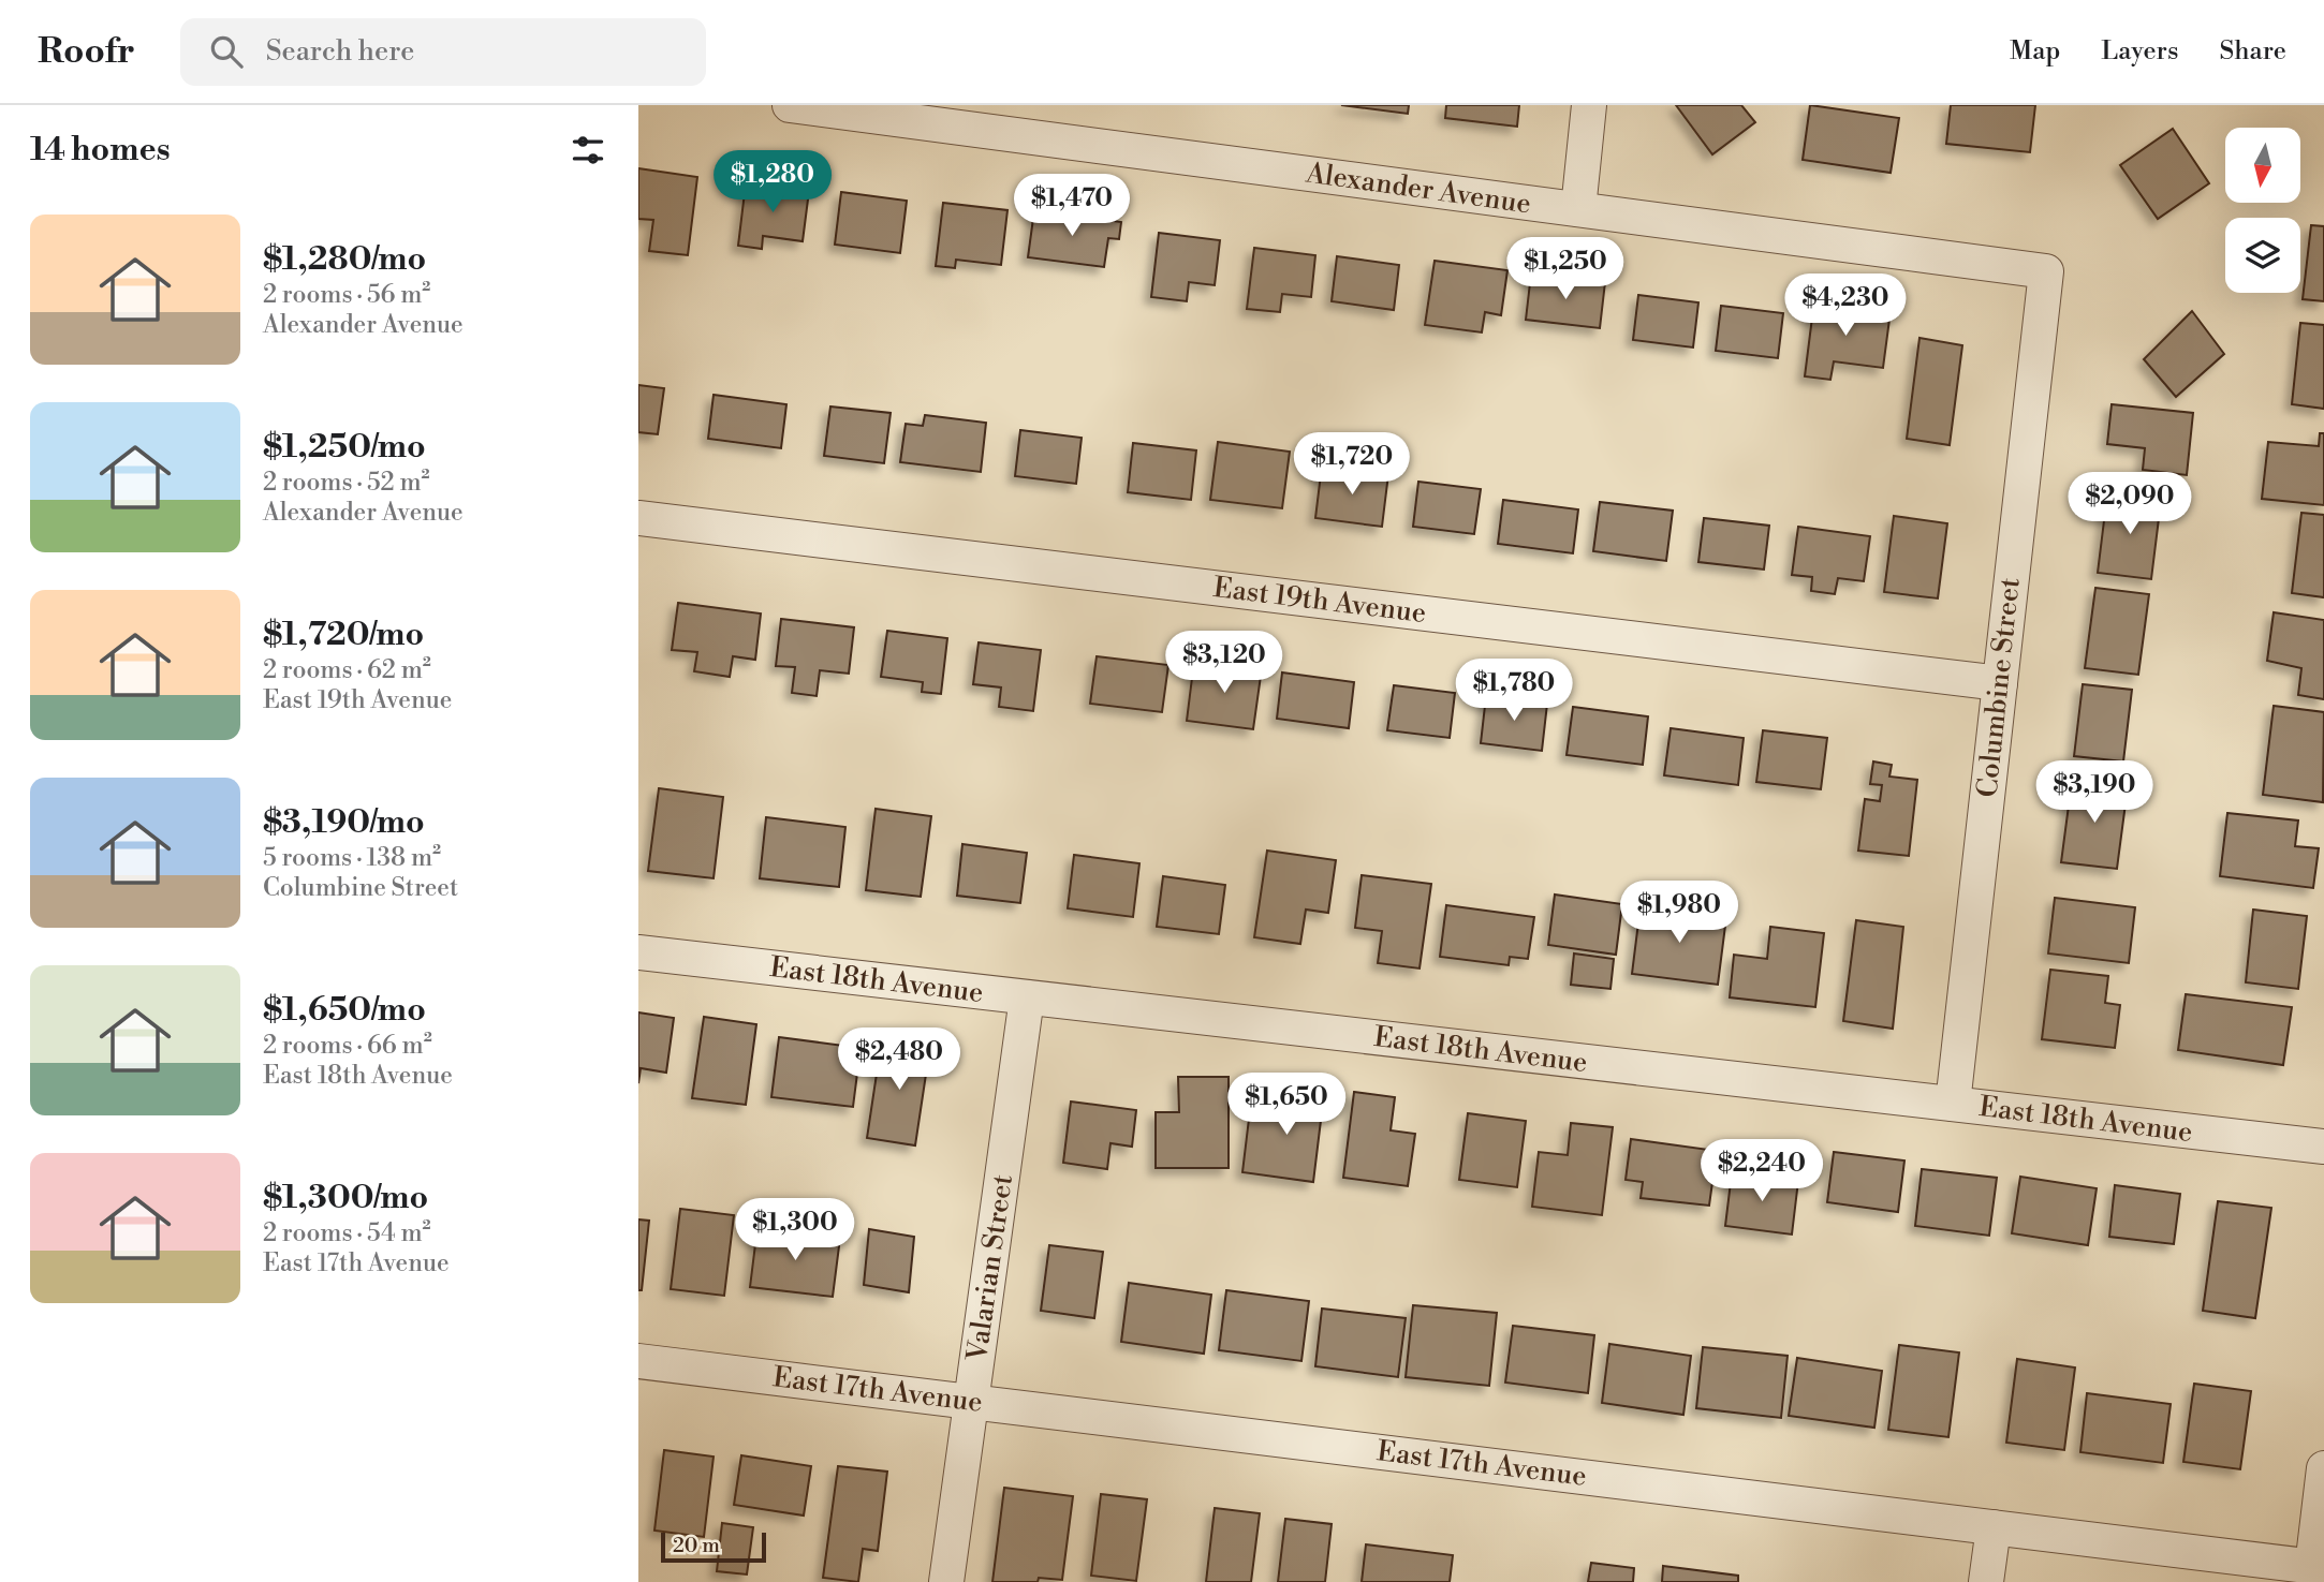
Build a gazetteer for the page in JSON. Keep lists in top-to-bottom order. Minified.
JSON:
{"streets":{"street":["Alexander Avenue","East 19th Avenue","Columbine Street","East 18th Avenue","Valarian Street","East 17th Avenue"]},"crossings":[["Alexander Avenue","Columbine Street"],["East 19th Avenue","Columbine Street"],["Columbine Street","East 18th Avenue"],["East 18th Avenue","Valarian Street"],["Valarian Street","East 17th Avenue"]],"scale_bar":"20 m","north":"bottom","page":{"header":"Roofr","search":"Search here","nav":["Map","Layers","Share"],"heading":"14 homes","price":["$1,280","$1,470","$1,250","$4,230","$1,720","$2,090","$3,120","$1,780","$3,190","$1,980","$2,480","$1,650","$2,240","$1,300"],"list":[{"name":"$1,280/mo","note":"2 rooms · 56 m² · Alexander Avenue"},{"name":"$1,250/mo","note":"2 rooms · 52 m² · Alexander Avenue"},{"name":"$1,720/mo","note":"2 rooms · 62 m² · East 19th Avenue"},{"name":"$3,190/mo","note":"5 rooms · 138 m² · Columbine Street"},{"name":"$1,650/mo","note":"2 rooms · 66 m² · East 18th Avenue"},{"name":"$1,300/mo","note":"2 rooms · 54 m² · East 17th Avenue"}],"scale":"20 m"}}
